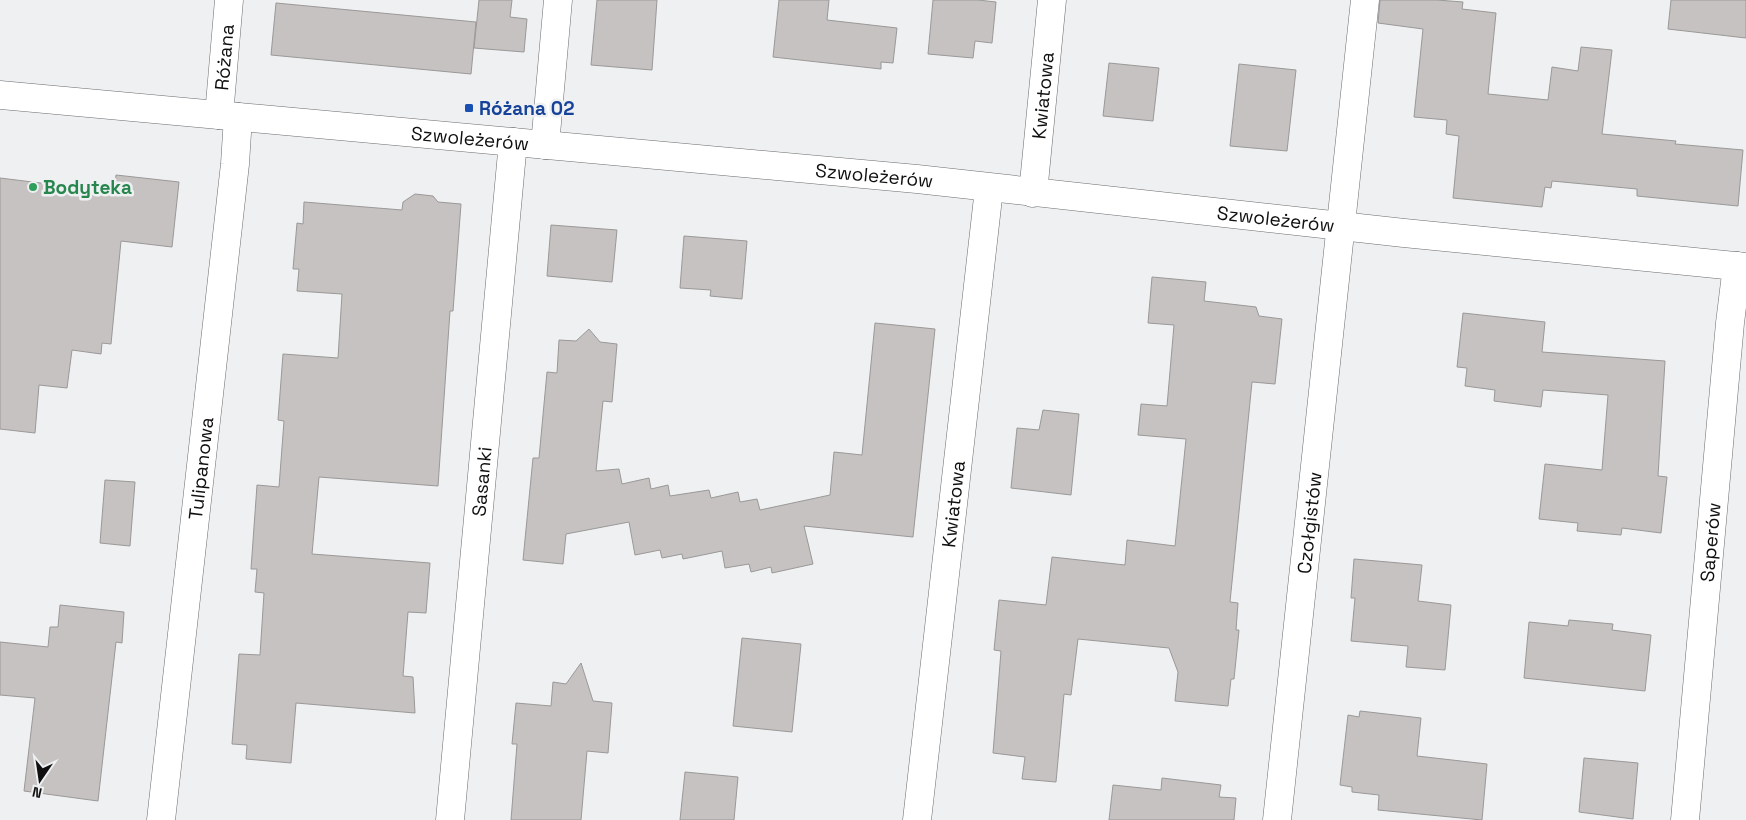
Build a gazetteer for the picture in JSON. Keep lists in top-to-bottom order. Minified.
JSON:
{"streets":{"street":["Różana","Kwiatowa","Szwoleżerów","Tulipanowa","Sasanki","Czołgistów","Saperów"]},"crossings":[["Różana","Szwoleżerów"],["Różana","Tulipanowa"],["Kwiatowa","Szwoleżerów"],["Szwoleżerów","Tulipanowa"],["Szwoleżerów","Sasanki"],["Szwoleżerów","Czołgistów"],["Szwoleżerów","Saperów"]],"places":{"transit":["Różana 02"],"other":["Bodyteka"]},"north":"bottom"}
